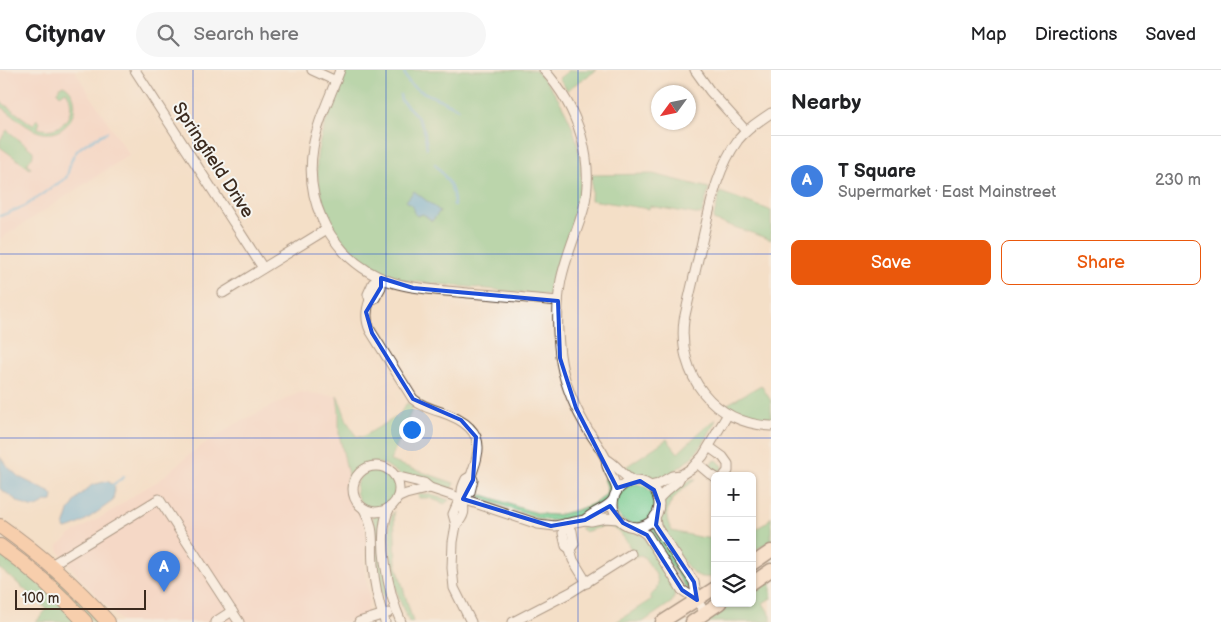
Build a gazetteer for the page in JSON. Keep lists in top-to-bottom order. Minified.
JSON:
{"streets":{"street":["Springfield Drive"]},"scale_bar":"100 m","north":"bottom left","page":{"header":"Citynav","search":"Search here","nav":["Map","Directions","Saved"],"heading":"Nearby","list":[{"mark":"A","name":"T Square","note":"Supermarket · East Mainstreet","value":"230 m"}],"buttons":["Save","Share"],"map_buttons":["+","−"],"pins":"A","scale":"100 m"}}
